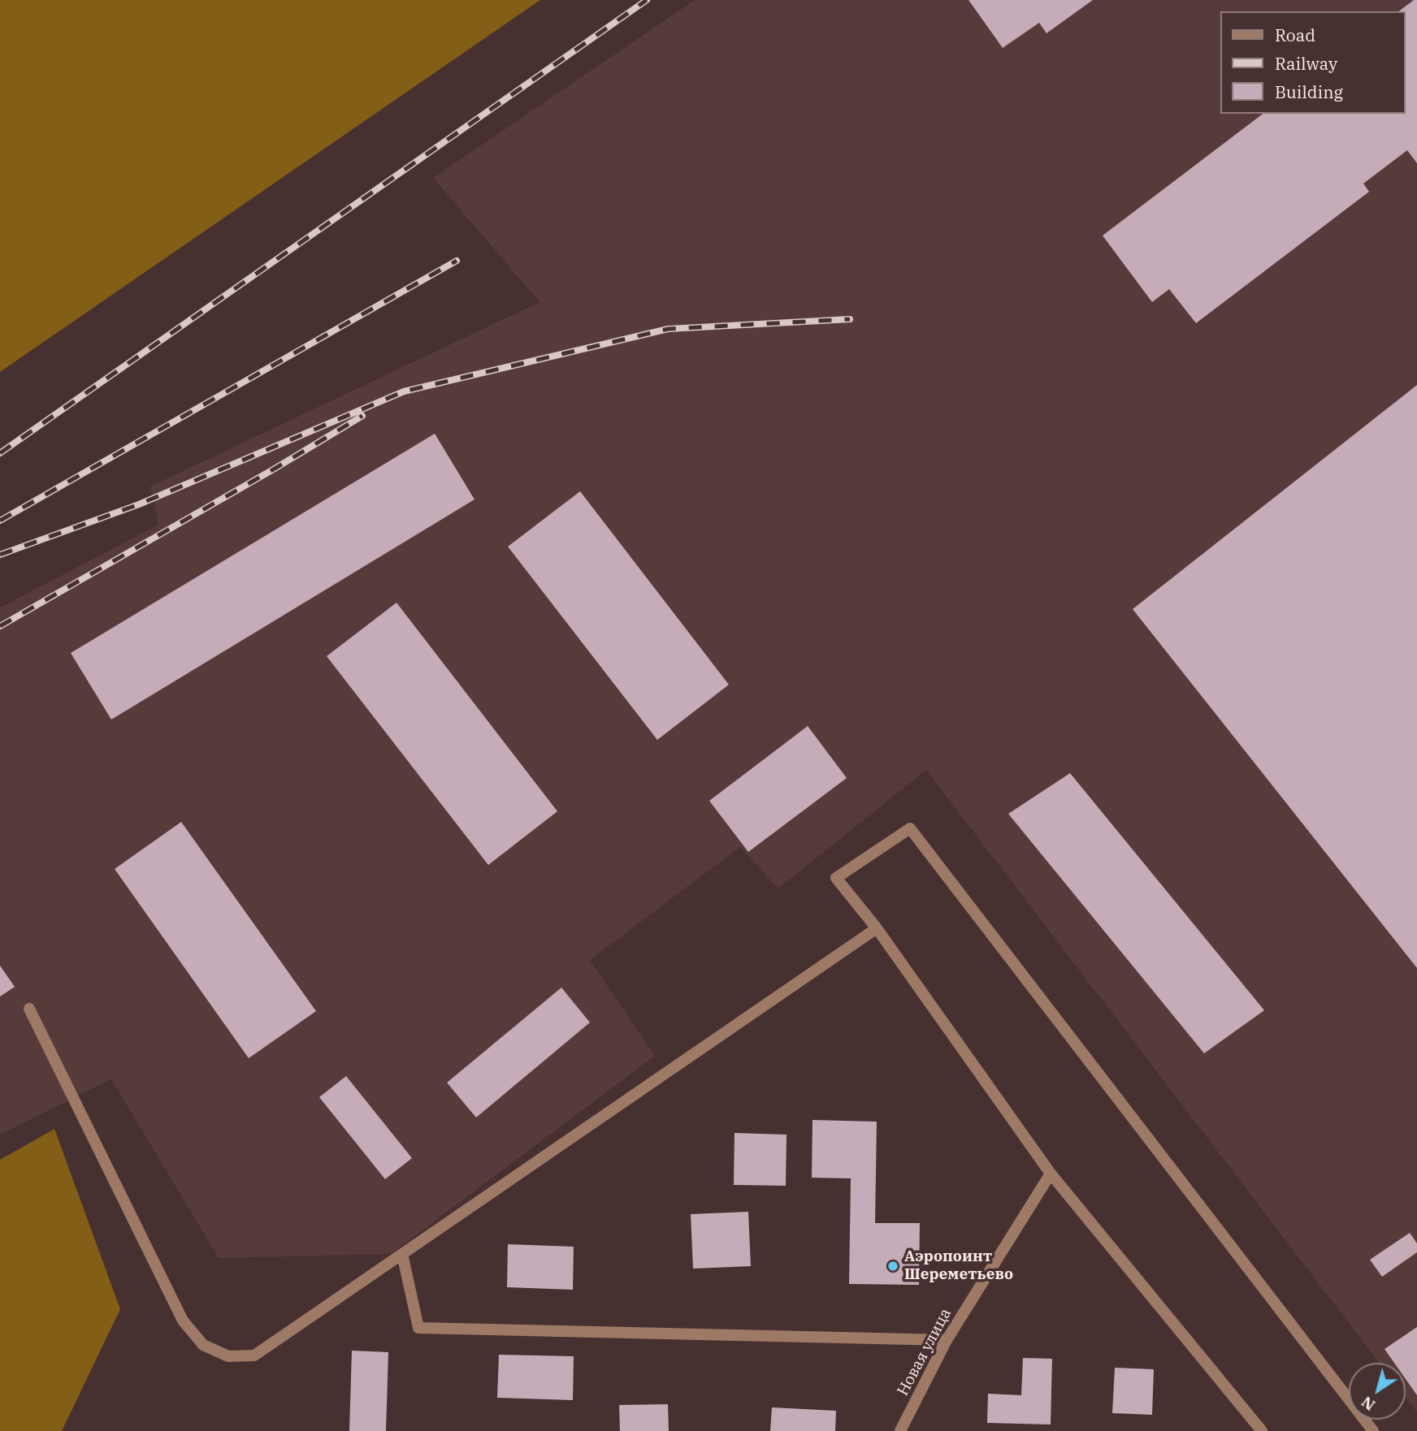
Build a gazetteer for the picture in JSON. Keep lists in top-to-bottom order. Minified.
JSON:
{"streets":{"street":["Новая улица"]},"places":["Аэропоинт Шереметьево"],"legend":["Road","Railway","Building"],"north":"bottom left"}
